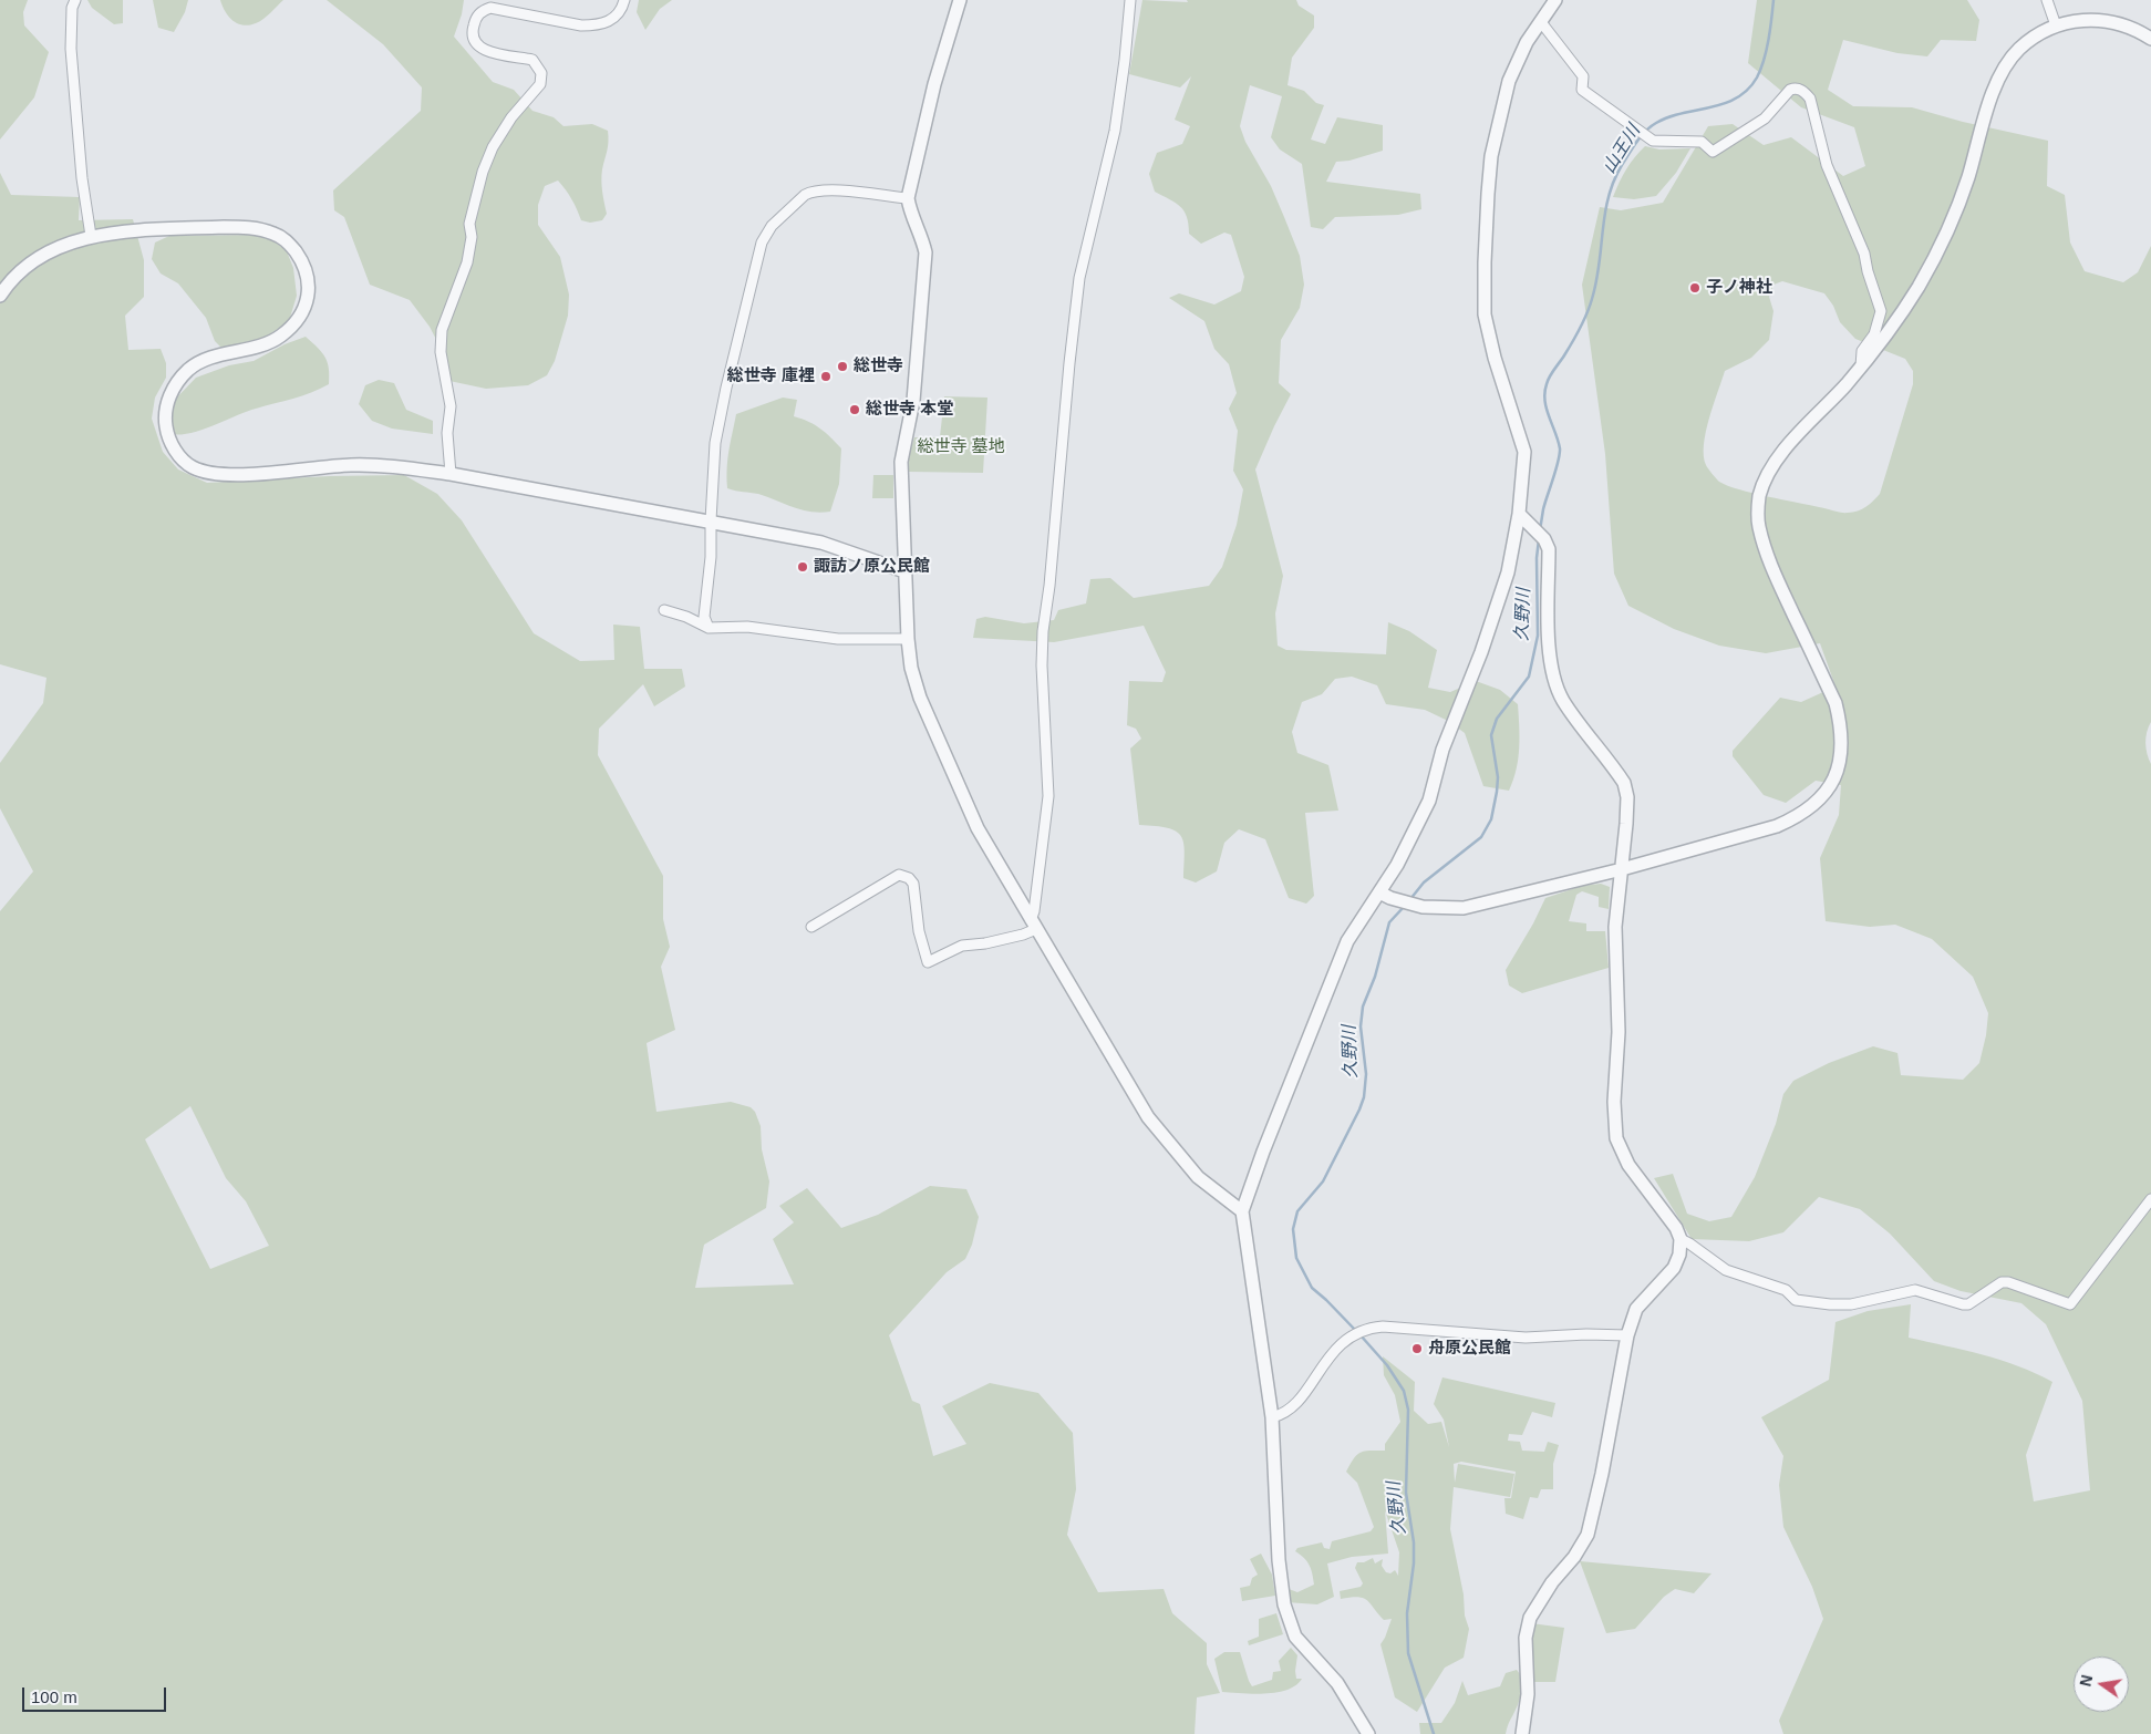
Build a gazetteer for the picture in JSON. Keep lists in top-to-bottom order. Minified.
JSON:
{"water":["山王川","久野川"],"parks":["総世寺 墓地"],"places":["子ノ神社","総世寺","総世寺 庫裡","総世寺 本堂","諏訪ノ原公民館","舟原公民館"],"scale_bar":"100 m","north":"left"}
